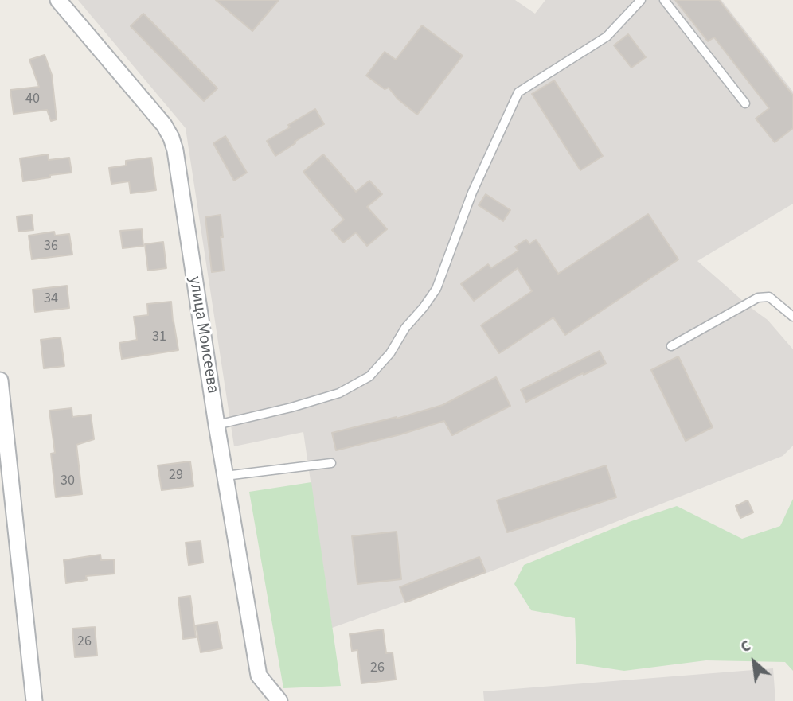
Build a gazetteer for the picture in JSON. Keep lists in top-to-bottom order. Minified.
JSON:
{"streets":{"street":["улица Моисеева"]},"house_numbers":["40","36","34","31","29","30","26","26"],"north":"top left"}
